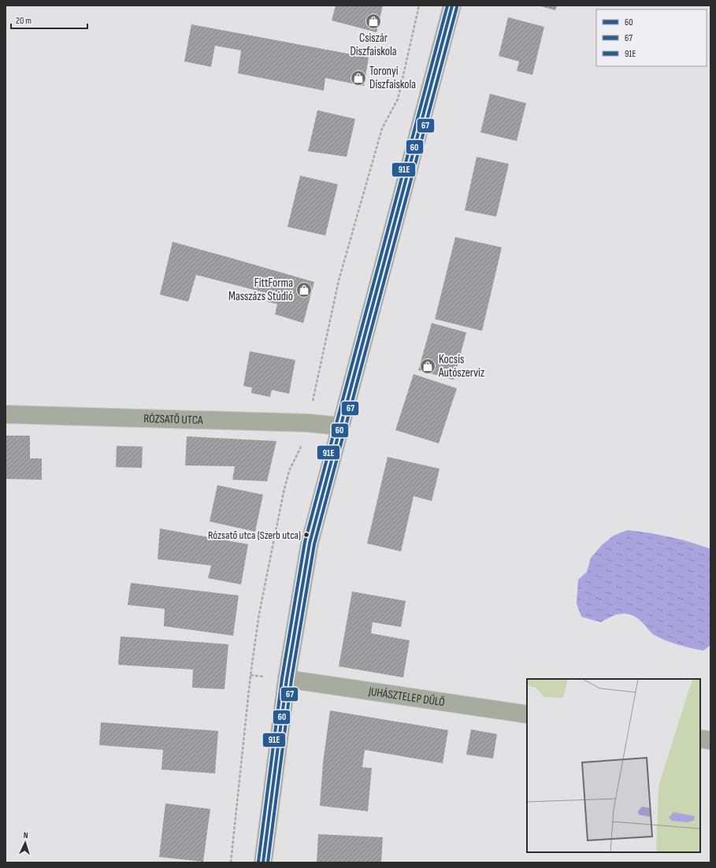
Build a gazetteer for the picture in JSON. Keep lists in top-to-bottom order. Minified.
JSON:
{"streets":{"street":["RÓZSATŐ UTCA","JUHÁSZTELEP DŰLŐ"]},"places":{"shop":["Csiszár Díszfaiskola","Toronyi Díszfaiskola","FittForma Masszázs Stúdió","Kocsis Autószerviz"],"other":["Rózsatő utca (Szerb utca)"]},"lines":["transit line 60","transit line 91E","transit line 67"],"legend":["60","67","91E"],"scale_bar":"20 m","north":"top"}
